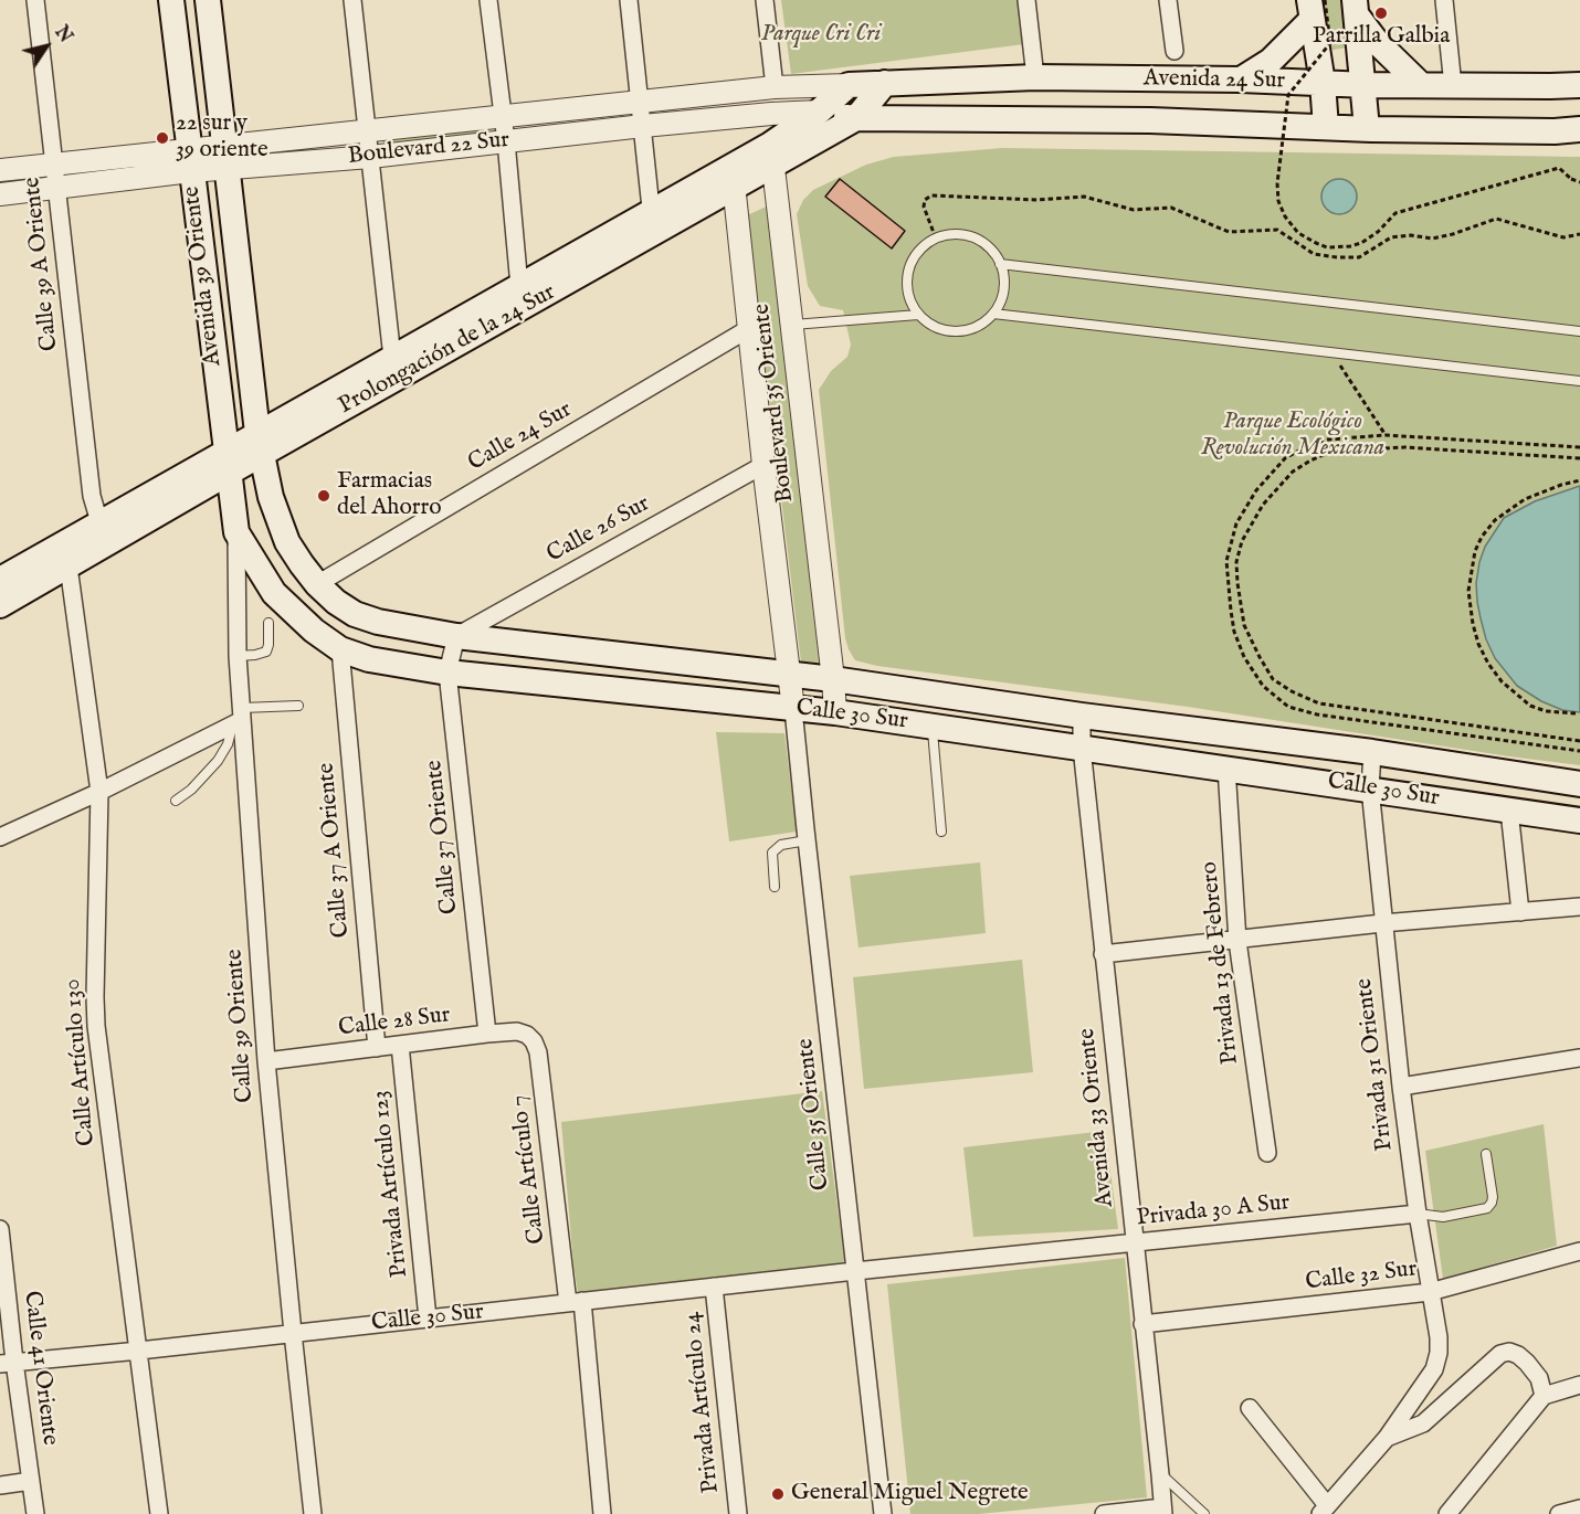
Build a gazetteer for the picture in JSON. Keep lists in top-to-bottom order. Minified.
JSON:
{"streets":{"main road":["Avenida 24 Sur","Boulevard 22 Sur","Avenida 39 Oriente","Prolongación de la 24 Sur","Calle 30 Sur"],"street":["Calle 39 A Oriente","Boulevard 35 Oriente","Calle 24 Sur","Calle 26 Sur","Calle 37 Oriente","Calle 37 A Oriente","Privada 13 de Febrero","Calle 28 Sur","Calle 39 Oriente","Calle Artículo 130","Privada 31 Oriente","Calle 35 Oriente","Avenida 33 Oriente","Calle Artículo 7","Privada Artículo 123","Privada 30 A Sur","Calle 32 Sur","Calle 41 Oriente","Privada Artículo 24"]},"crossings":[["Avenida 24 Sur","Boulevard 22 Sur"],["Avenida 24 Sur","Prolongación de la 24 Sur"],["Boulevard 22 Sur","Calle 39 A Oriente"],["Boulevard 22 Sur","Avenida 39 Oriente"],["Boulevard 22 Sur","Prolongación de la 24 Sur"],["Boulevard 22 Sur","Boulevard 35 Oriente"],["Calle 39 A Oriente","Prolongación de la 24 Sur"],["Avenida 39 Oriente","Prolongación de la 24 Sur"],["Avenida 39 Oriente","Calle 30 Sur"],["Prolongación de la 24 Sur","Boulevard 35 Oriente"],["Prolongación de la 24 Sur","Calle 30 Sur"],["Prolongación de la 24 Sur","Calle Artículo 130"],["Boulevard 35 Oriente","Calle 24 Sur"],["Boulevard 35 Oriente","Calle 26 Sur"],["Boulevard 35 Oriente","Calle 30 Sur"],["Boulevard 35 Oriente","Calle 35 Oriente"],["Calle 24 Sur","Calle 30 Sur"],["Calle 26 Sur","Calle 30 Sur"],["Calle 26 Sur","Calle 37 Oriente"],["Calle 30 Sur","Calle 37 Oriente"],["Calle 30 Sur","Calle 37 A Oriente"],["Calle 30 Sur","Privada 13 de Febrero"],["Calle 30 Sur","Calle 39 Oriente"],["Calle 30 Sur","Calle Artículo 130"],["Calle 30 Sur","Privada 31 Oriente"],["Calle 30 Sur","Calle 35 Oriente"],["Calle 30 Sur","Avenida 33 Oriente"],["Calle 30 Sur","Calle Artículo 7"],["Calle 30 Sur","Privada Artículo 123"],["Calle 30 Sur","Privada 30 A Sur"],["Calle 30 Sur","Calle 41 Oriente"],["Calle 30 Sur","Privada Artículo 24"],["Calle 37 Oriente","Calle 28 Sur"],["Calle 37 A Oriente","Calle 28 Sur"],["Calle 28 Sur","Calle 39 Oriente"],["Calle 28 Sur","Calle Artículo 7"],["Calle 28 Sur","Privada Artículo 123"],["Privada 31 Oriente","Privada 30 A Sur"],["Privada 31 Oriente","Calle 32 Sur"],["Calle 35 Oriente","Privada 30 A Sur"],["Avenida 33 Oriente","Privada 30 A Sur"],["Avenida 33 Oriente","Calle 32 Sur"]],"parks":["Parque Cri Cri","Parque Ecológico Revolución Mexicana"],"places":["Parrilla Galbia","22 sur y 39 oriente","Farmacias del Ahorro","General Miguel Negrete"],"north":"top right"}
